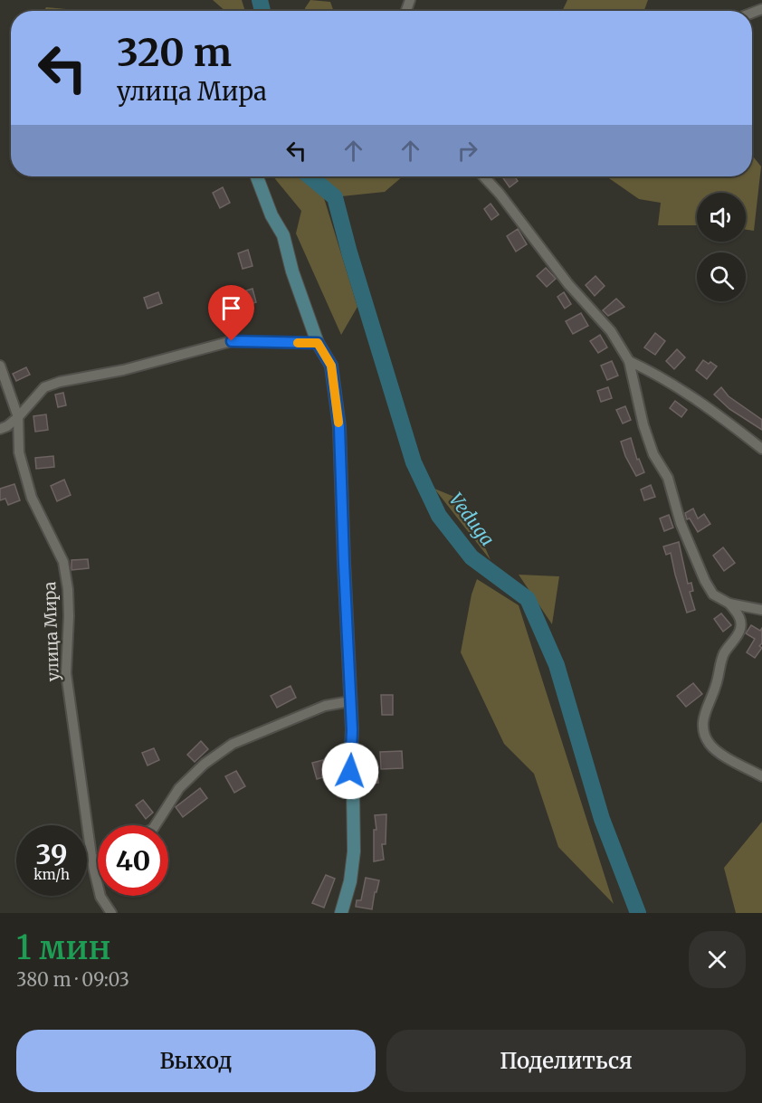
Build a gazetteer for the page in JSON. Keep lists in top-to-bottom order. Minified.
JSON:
{"streets":{"street":["улица Мира"]},"water":["Veduga"],"page":{"turn":["320 m","улица Мира"],"speed":"39 km/h","limit":"40","heading":["1 мин","380 m · 09:03"],"buttons":["Выход","Поделиться"]}}
